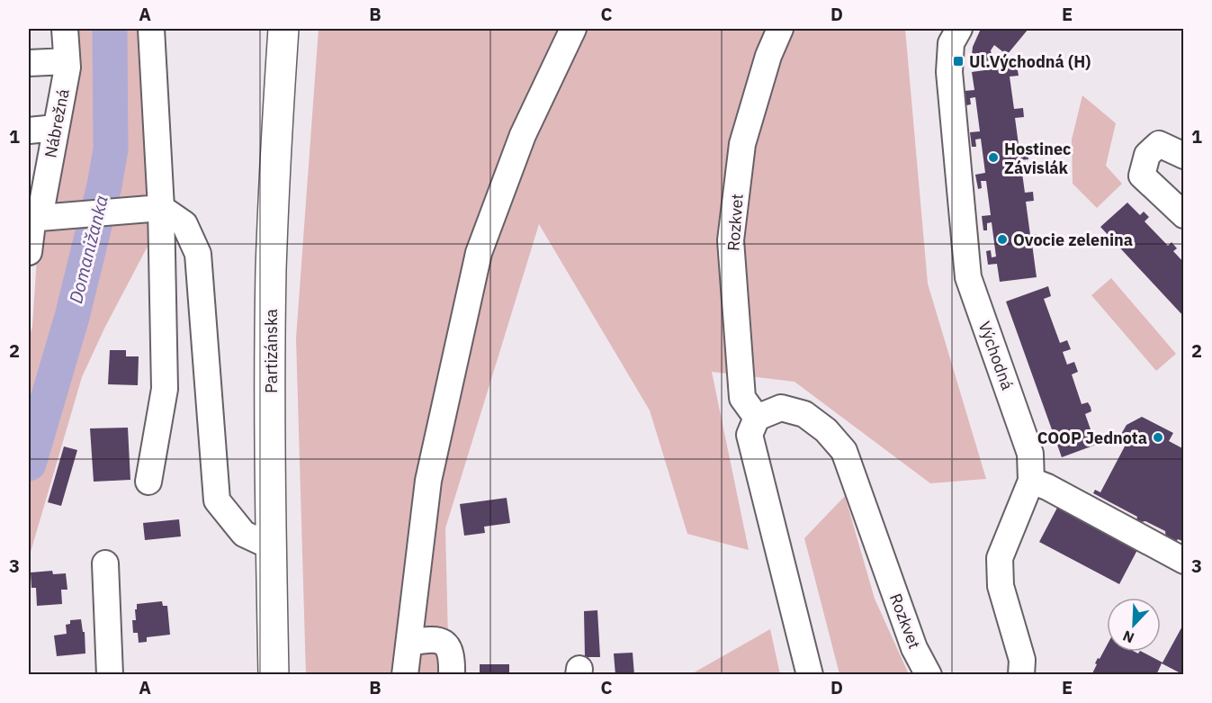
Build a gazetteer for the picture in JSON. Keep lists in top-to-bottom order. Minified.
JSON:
{"streets":{"main road":["Partizánska"],"street":["Nábrežná","Rozkvet","Východná"]},"water":["Domanižanka"],"places":{"transit":["Ul.Východná (H)"],"other":["Hostinec Závislák","Ovocie zelenina","COOP Jednota"]},"north":"bottom left","grid":{"columns":["A","B","C","D","E"],"rows":["1","2","3"]}}
